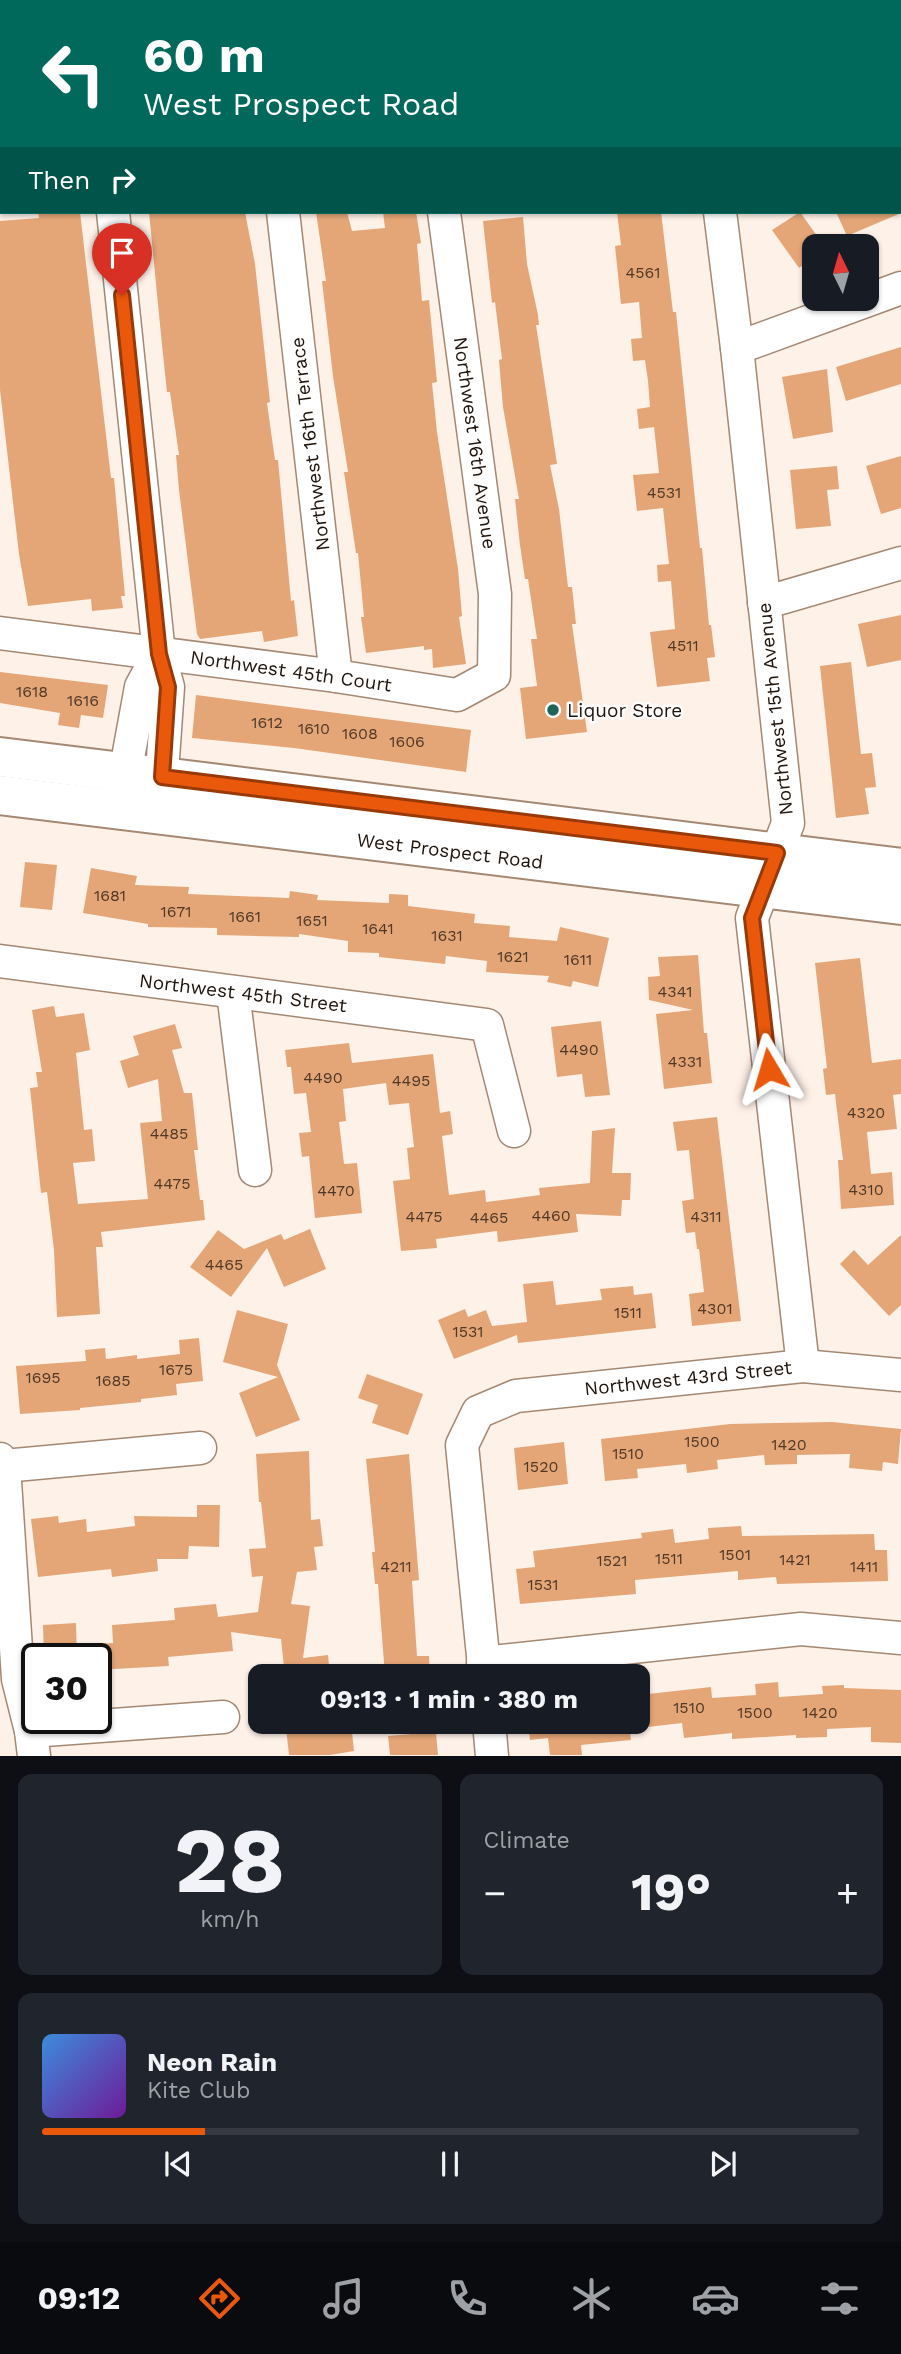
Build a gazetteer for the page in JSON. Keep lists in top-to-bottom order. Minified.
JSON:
{"streets":{"main road":["West Prospect Road"],"street":["Northwest 16th Avenue","Northwest 16th Terrace","Northwest 45th Court","Northwest 15th Avenue","Northwest 45th Street","Northwest 43rd Street"]},"crossings":[["Northwest 16th Avenue","Northwest 45th Court"],["Northwest 16th Terrace","Northwest 45th Court"],["Northwest 15th Avenue","West Prospect Road"],["Northwest 15th Avenue","Northwest 43rd Street"]],"places":["Liquor Store"],"house_numbers":["4561","4531","4511","1618","1616","1612","1610","1608","1606","1681","1671","1661","1651","1641","1631","1621","1611","4341","4490","4331","4490","4495","4320","4485","4475","4310","4470","4460","4475","4311","4465","4465","4301","1511","1531","1675","1695","1685","1500","1420","1510","1520","1501","1511","1421","1521","4211","1411","1531","1510","1500","1420"],"north":"top","page":{"turn":["60 m","West Prospect Road"],"then":"Then","limit":"30","trip":"09:13 · 1 min · 380 m","tile":[["28","km/h"],"Climate"],"heat":["−","19°","+"],"song":["Neon Rain","Kite Club"],"tabs":"09:12"}}
